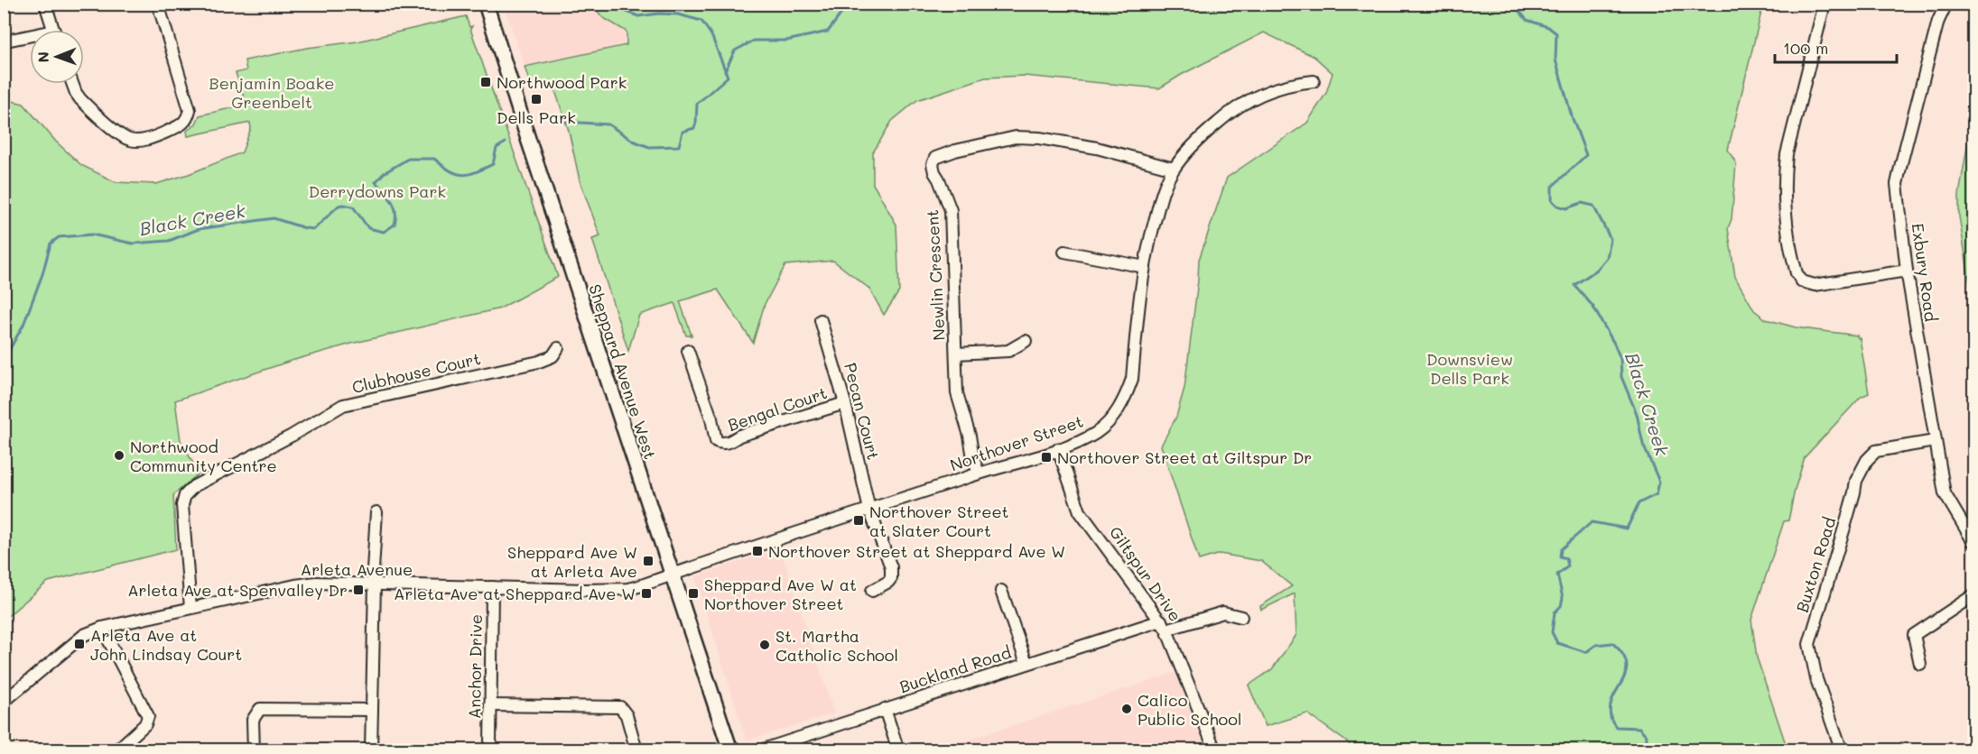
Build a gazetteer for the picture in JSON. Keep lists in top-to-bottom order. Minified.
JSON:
{"streets":{"main road":["Sheppard Avenue West"],"street":["Exbury Road","Newlin Crescent","Clubhouse Court","Bengal Court","Pecan Court","Northover Street","Buxton Road","Arleta Avenue","Giltspur Drive","Anchor Drive","Buckland Road"]},"crossings":[["Exbury Road","Buxton Road"],["Newlin Crescent","Northover Street"],["Sheppard Avenue West","Northover Street"],["Sheppard Avenue West","Arleta Avenue"],["Clubhouse Court","Arleta Avenue"],["Bengal Court","Pecan Court"],["Pecan Court","Northover Street"],["Northover Street","Arleta Avenue"],["Northover Street","Giltspur Drive"],["Arleta Avenue","Anchor Drive"],["Giltspur Drive","Buckland Road"]],"water":["Black Creek"],"parks":["Benjamin Boake Greenbelt","Derrydowns Park","Downsview Dells Park"],"places":{"transit":["Northwood Park","Dells Park","Northover Street at Giltspur Dr","Northover Street at Slater Court","Northover Street at Sheppard Ave W","Sheppard Ave W at Arleta Ave","Arleta Ave at Spenvalley Dr","Arleta Ave at Sheppard Ave W","Sheppard Ave W at Northover Street","Arleta Ave at John Lindsay Court"],"other":["Northwood Community Centre","St. Martha Catholic School","Calico Public School"]},"scale_bar":"100 m","north":"left"}
